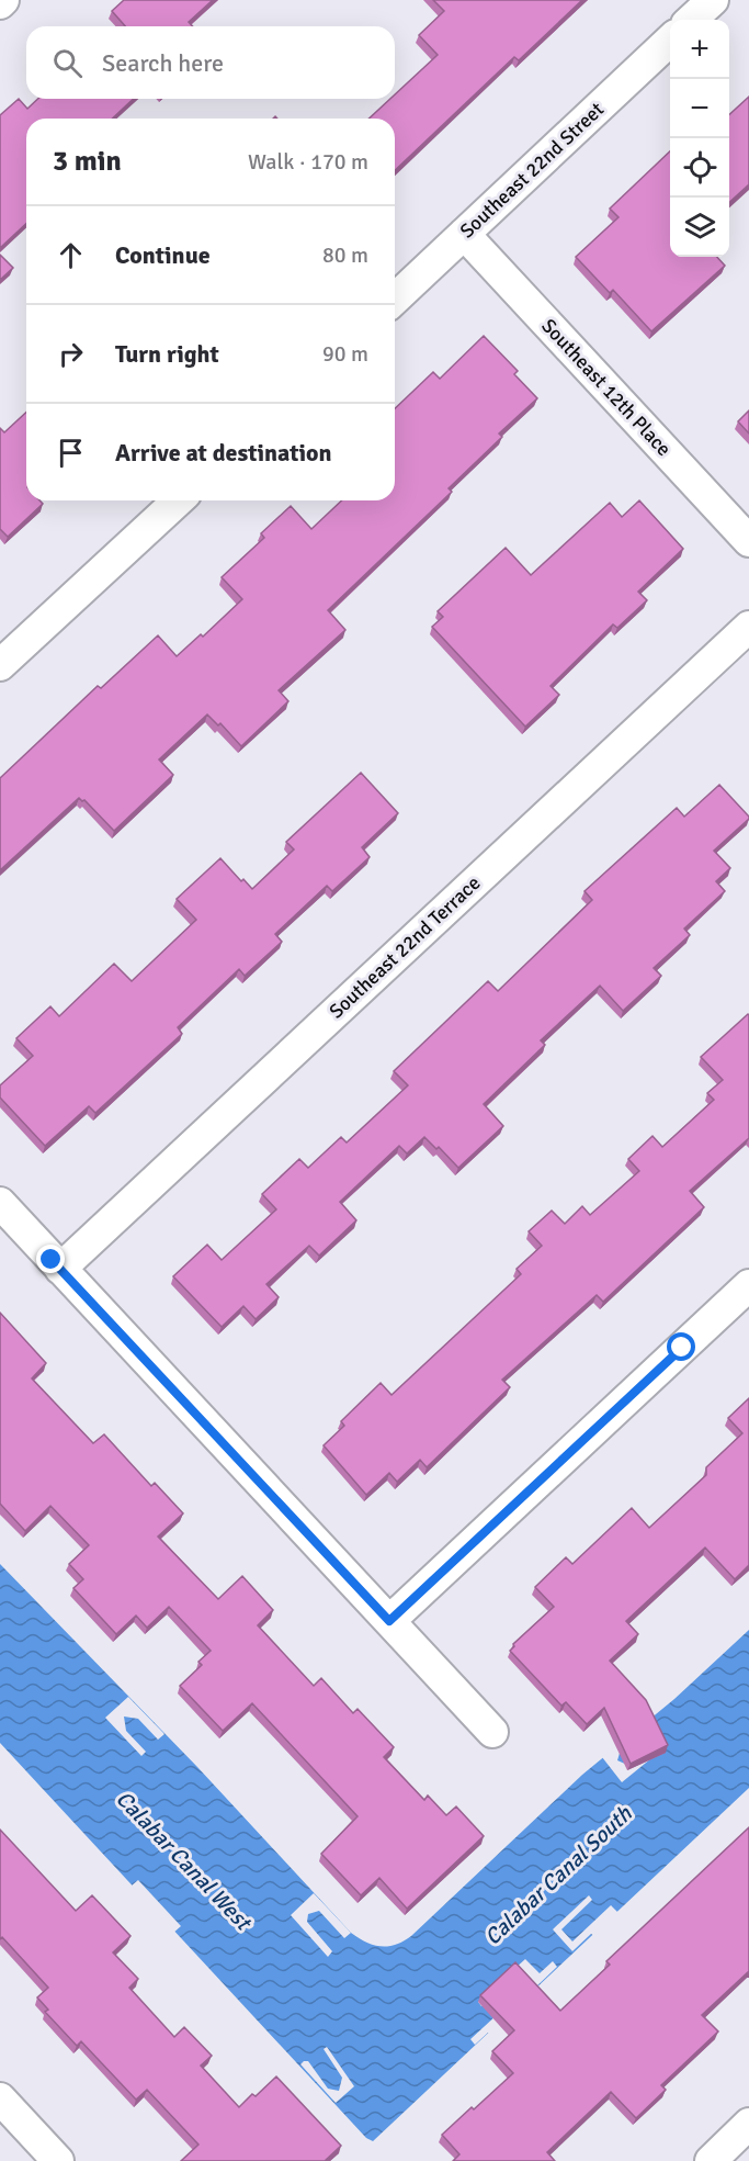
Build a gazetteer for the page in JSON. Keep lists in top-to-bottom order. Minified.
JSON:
{"streets":{"street":["Southeast 22nd Street","Southeast 12th Place","Southeast 22nd Terrace"]},"crossings":[["Southeast 22nd Street","Southeast 12th Place"]],"water":["Calabar Canal West","Calabar Canal South"],"page":{"map_buttons":["+","−"],"search":"Search here","heading":["3 min","Walk · 170 m"],"list":[["Continue","80 m"],["Turn right","90 m"],"Arrive at destination"]}}
